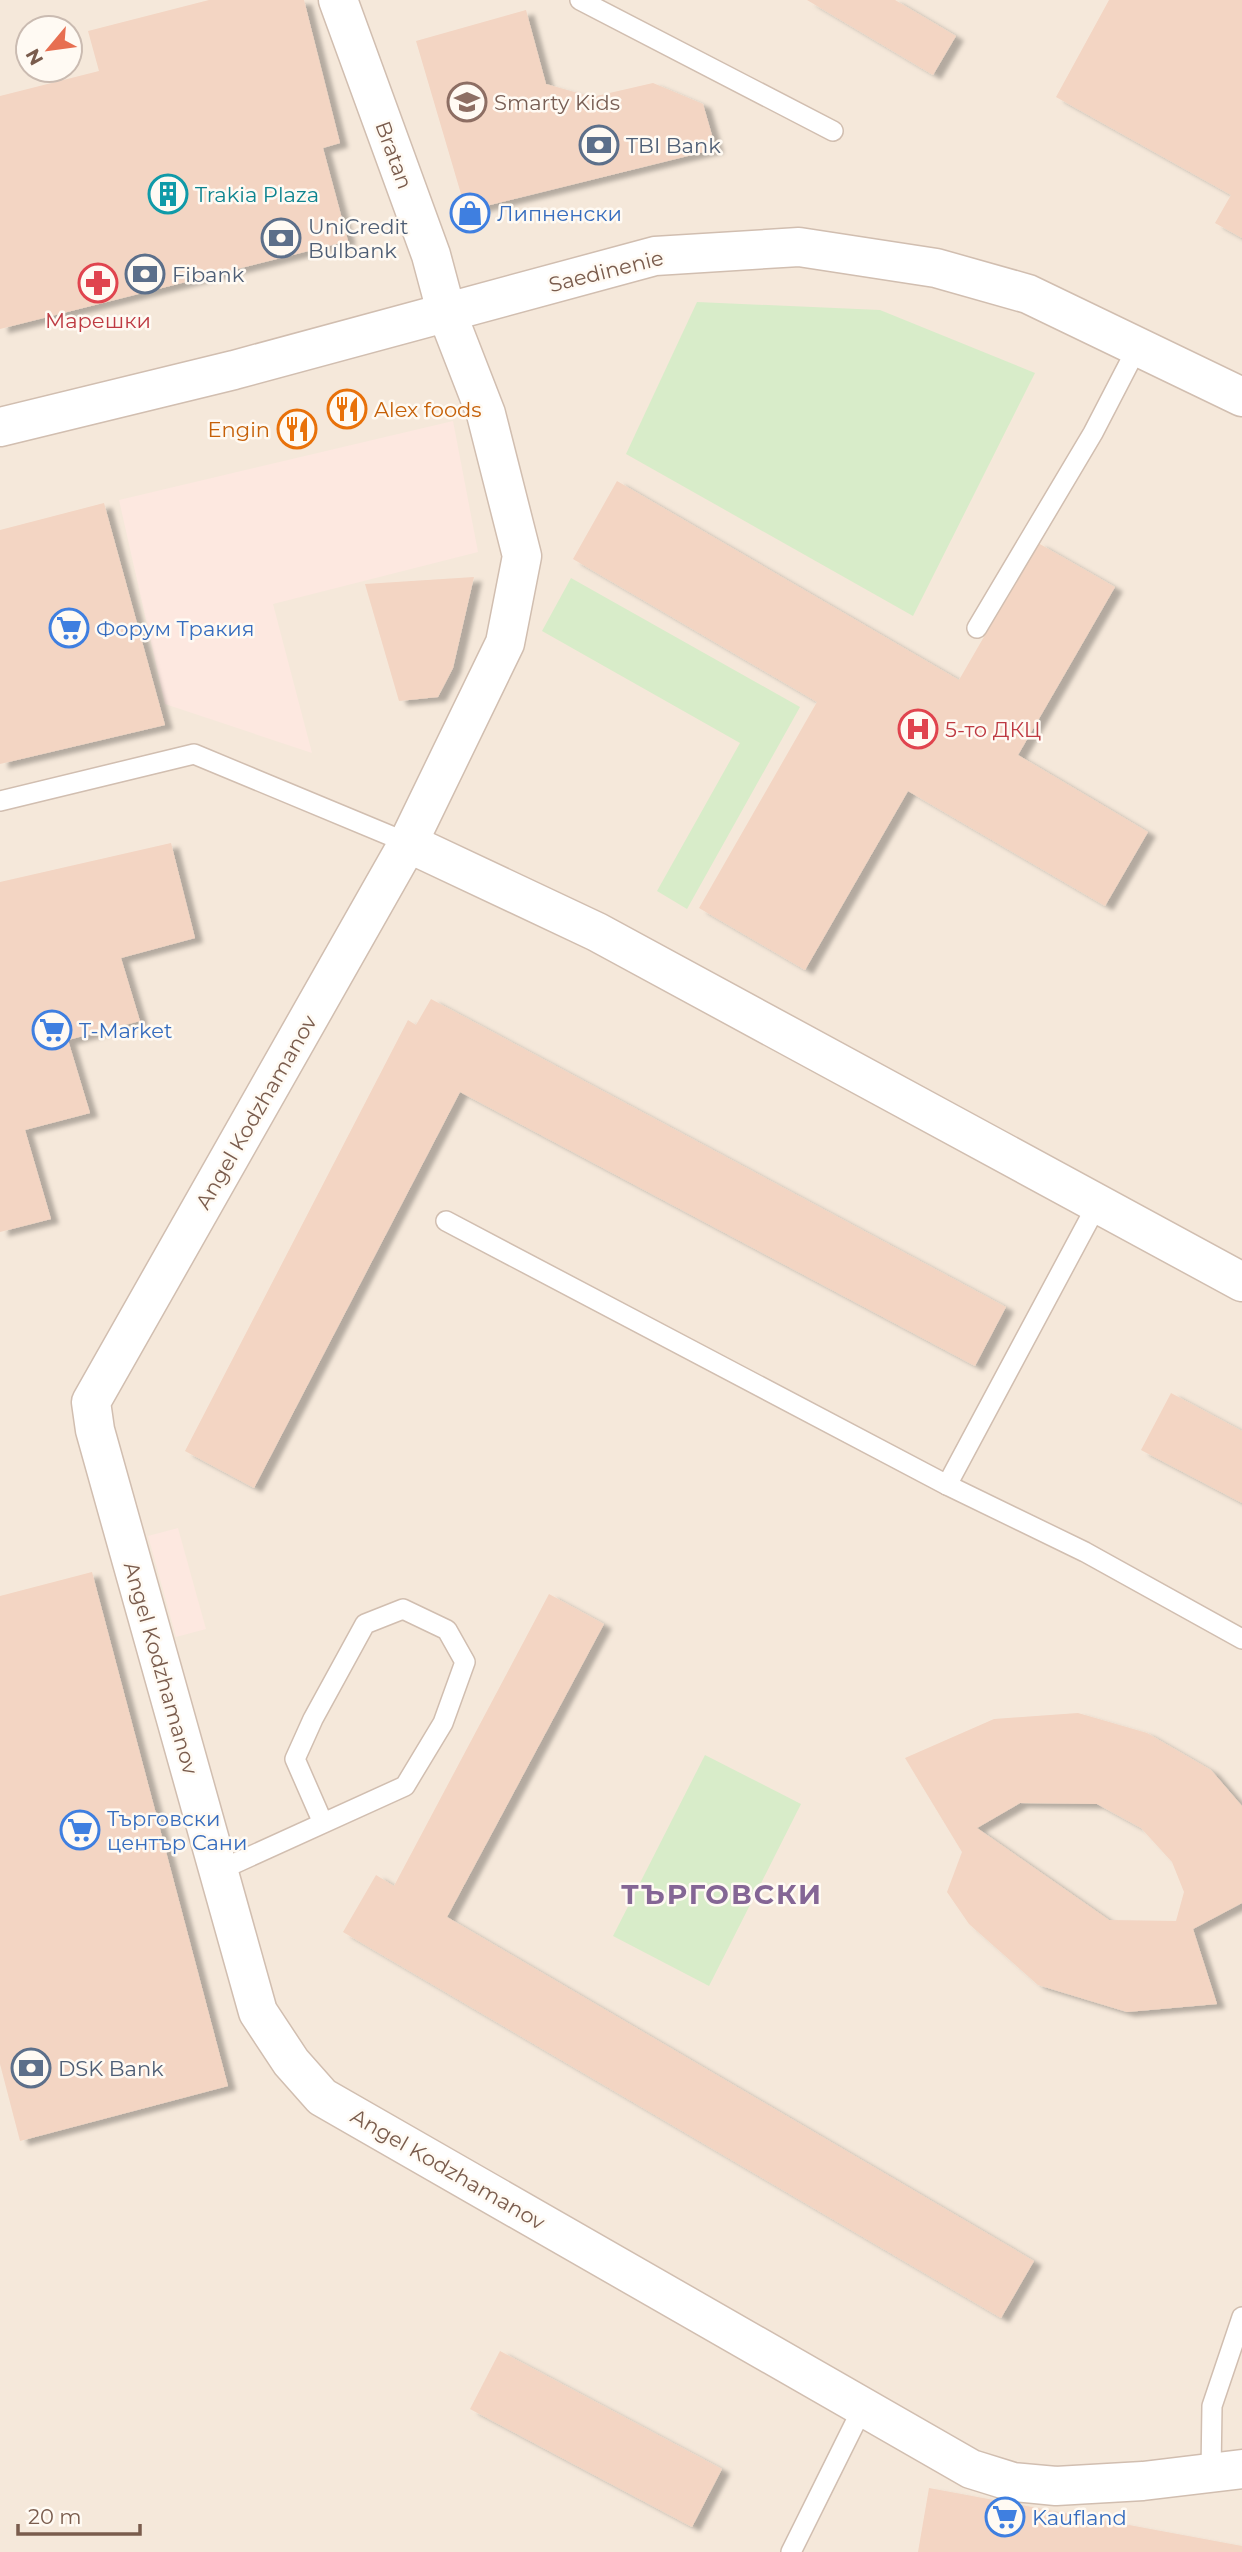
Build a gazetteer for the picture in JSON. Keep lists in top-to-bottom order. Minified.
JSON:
{"streets":{"street":["Bratan","Saedinenie","Angel Kodzhamanov"]},"crossings":[["Bratan","Saedinenie"],["Bratan","Angel Kodzhamanov"],["Saedinenie","Angel Kodzhamanov"]],"districts":["ТЪРГОВСКИ"],"places":{"school or university":["Smarty Kids"],"bank":["TBI Bank","UniCredit Bulbank","Fibank","DSK Bank"],"building":["Trakia Plaza"],"shop":["Липненски"],"pharmacy":["Марешки"],"restaurant":["Alex foods","Engin"],"supermarket":["Форум Тракия","T-Market","Търговски център Сани","Kaufland"],"hospital":["5-то ДКЦ"]},"scale_bar":"20 m","north":"bottom left"}
